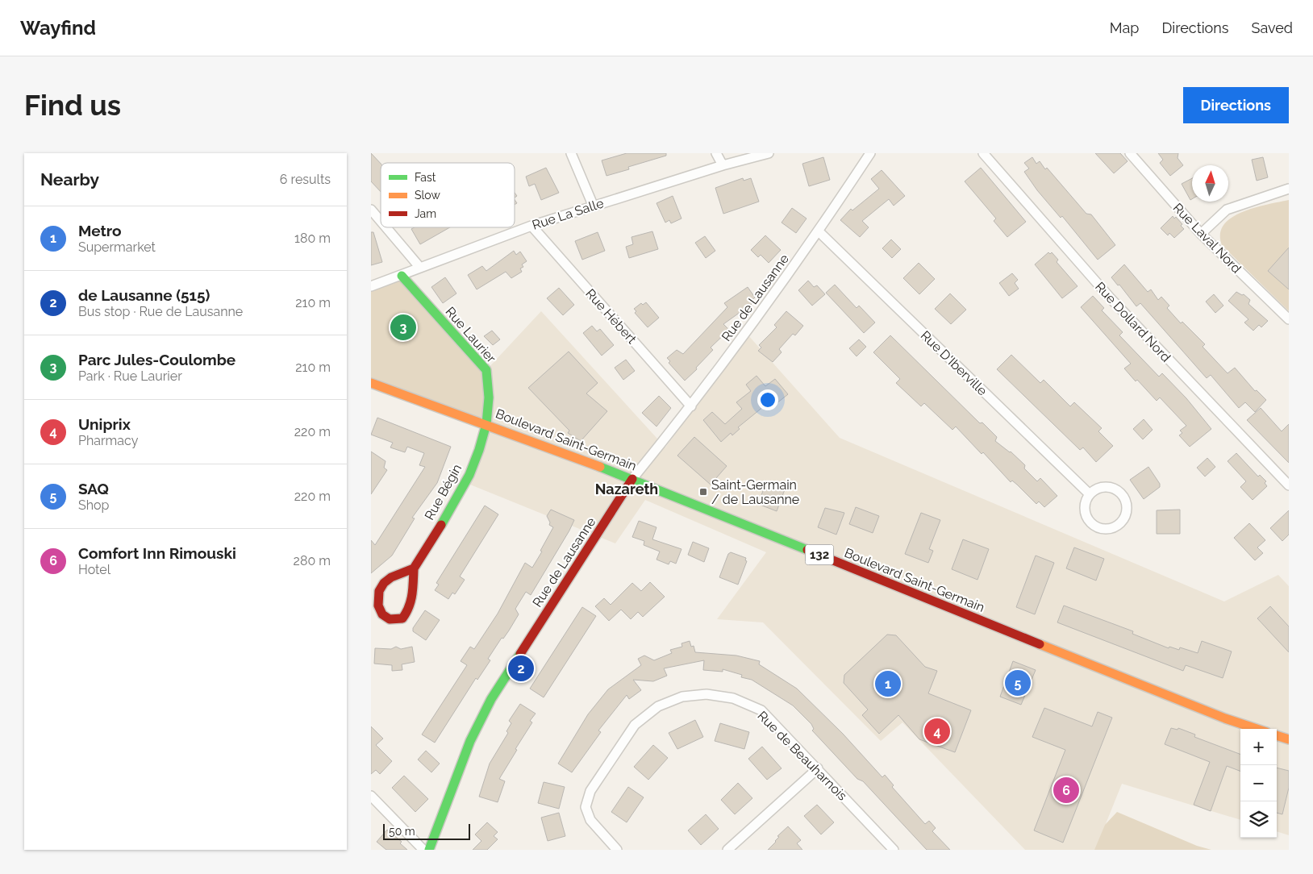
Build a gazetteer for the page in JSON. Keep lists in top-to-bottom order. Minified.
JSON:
{"streets":{"main road":["Rue de Lausanne","Rue Laurier","Boulevard Saint-Germain","Rue Bégin","132"],"street":["Rue La Salle","Rue Laval Nord","Rue Hébert","Rue Dollard Nord","Rue D'Iberville","Rue de Beauharnois"]},"crossings":[["Rue La Salle","Rue Hébert"],["Rue La Salle","Rue Laurier"],["Rue de Lausanne","Rue Hébert"],["Rue de Lausanne","Rue D'Iberville"],["Rue de Lausanne","Boulevard Saint-Germain"],["Rue Laurier","Boulevard Saint-Germain"],["Rue Laurier","Rue Bégin"],["Boulevard Saint-Germain","Rue Bégin"]],"districts":["Nazareth"],"places":{"transit":["Saint-Germain / de Lausanne"]},"legend":["Fast","Slow","Jam"],"scale_bar":"50 m","north":"top","page":{"header":"Wayfind","nav":["Map","Directions","Saved"],"buttons":"Directions","title":"Find us","heading":["Nearby","6 results"],"list":[{"mark":"1","name":"Metro","note":"Supermarket","value":"180 m"},{"mark":"2","name":"de Lausanne (515)","note":"Bus stop · Rue de Lausanne","value":"210 m"},{"mark":"3","name":"Parc Jules-Coulombe","note":"Park · Rue Laurier","value":"210 m"},{"mark":"4","name":"Uniprix","note":"Pharmacy","value":"220 m"},{"mark":"5","name":"SAQ","note":"Shop","value":"220 m"},{"mark":"6","name":"Comfort Inn Rimouski","note":"Hotel","value":"280 m"}],"pins":["3","2","5","1","4","6"],"map_buttons":["+","−"],"scale":"50 m"}}
